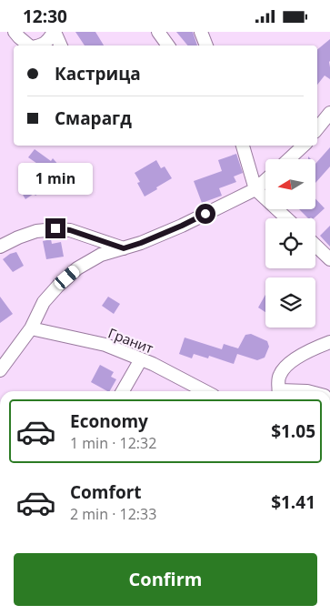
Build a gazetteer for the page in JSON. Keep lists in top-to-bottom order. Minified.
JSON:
{"streets":{"street":["Гранит"]},"north":"left","page":{"status":"12:30","banner":["Кастрица","Смарагд"],"bubble":"1 min","list":[{"name":"Economy","note":"1 min · 12:32","value":"$1.05"},{"name":"Comfort","note":"2 min · 12:33","value":"$1.41"}],"buttons":"Confirm"}}
